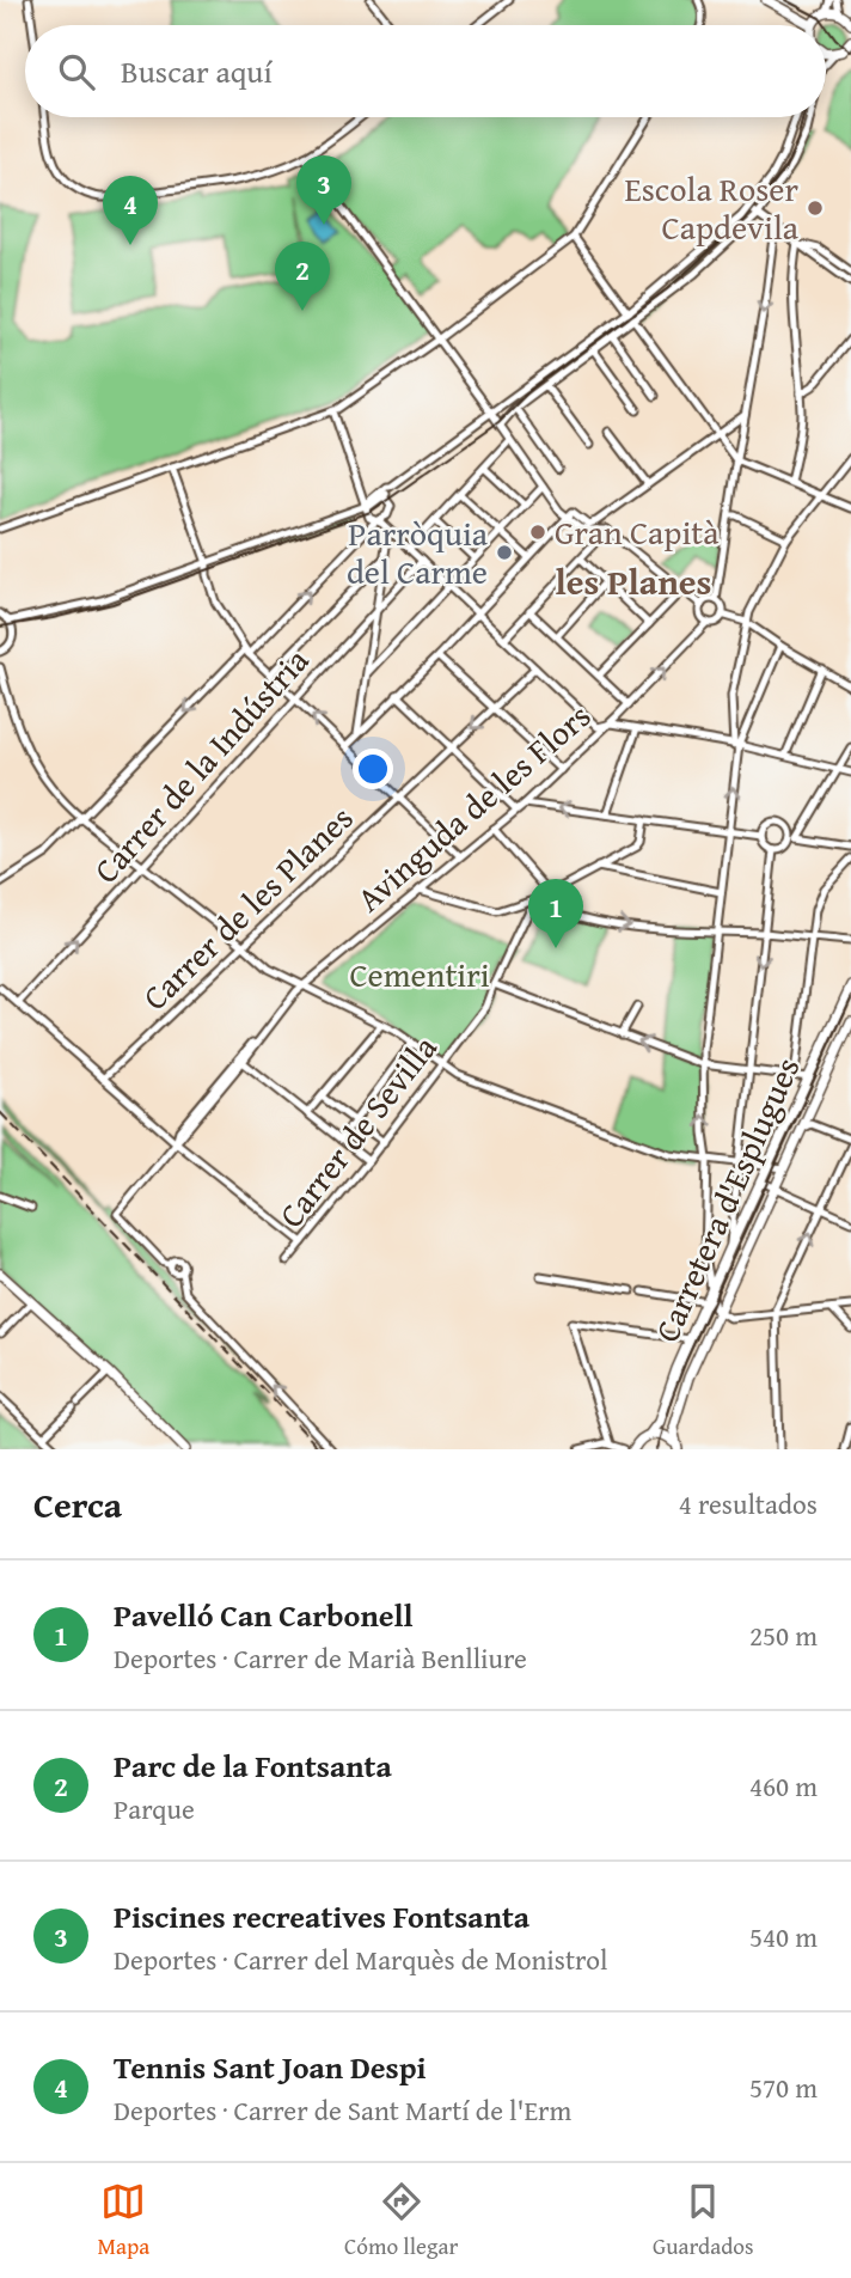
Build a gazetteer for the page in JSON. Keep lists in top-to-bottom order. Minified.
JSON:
{"streets":{"street":["Carrer de la Indústria","Avinguda de les Flors","Carrer de les Planes","Carrer de Sevilla","Carretera d'Esplugues"]},"districts":["les Planes"],"parks":["Cementiri"],"places":["Escola Roser Capdevila","Gran Capità","Parròquia del Carme"],"page":{"search":"Buscar aquí","pins":["3","4","2","1"],"heading":["Cerca","4 resultados"],"list":[{"mark":"1","name":"Pavelló Can Carbonell","note":"Deportes · Carrer de Marià Benlliure","value":"250 m"},{"mark":"2","name":"Parc de la Fontsanta","note":"Parque","value":"460 m"},{"mark":"3","name":"Piscines recreatives Fontsanta","note":"Deportes · Carrer del Marquès de Monistrol","value":"540 m"},{"mark":"4","name":"Tennis Sant Joan Despi","note":"Deportes · Carrer de Sant Martí de l'Erm","value":"570 m"}],"nav":["Mapa","Cómo llegar","Guardados"]}}
